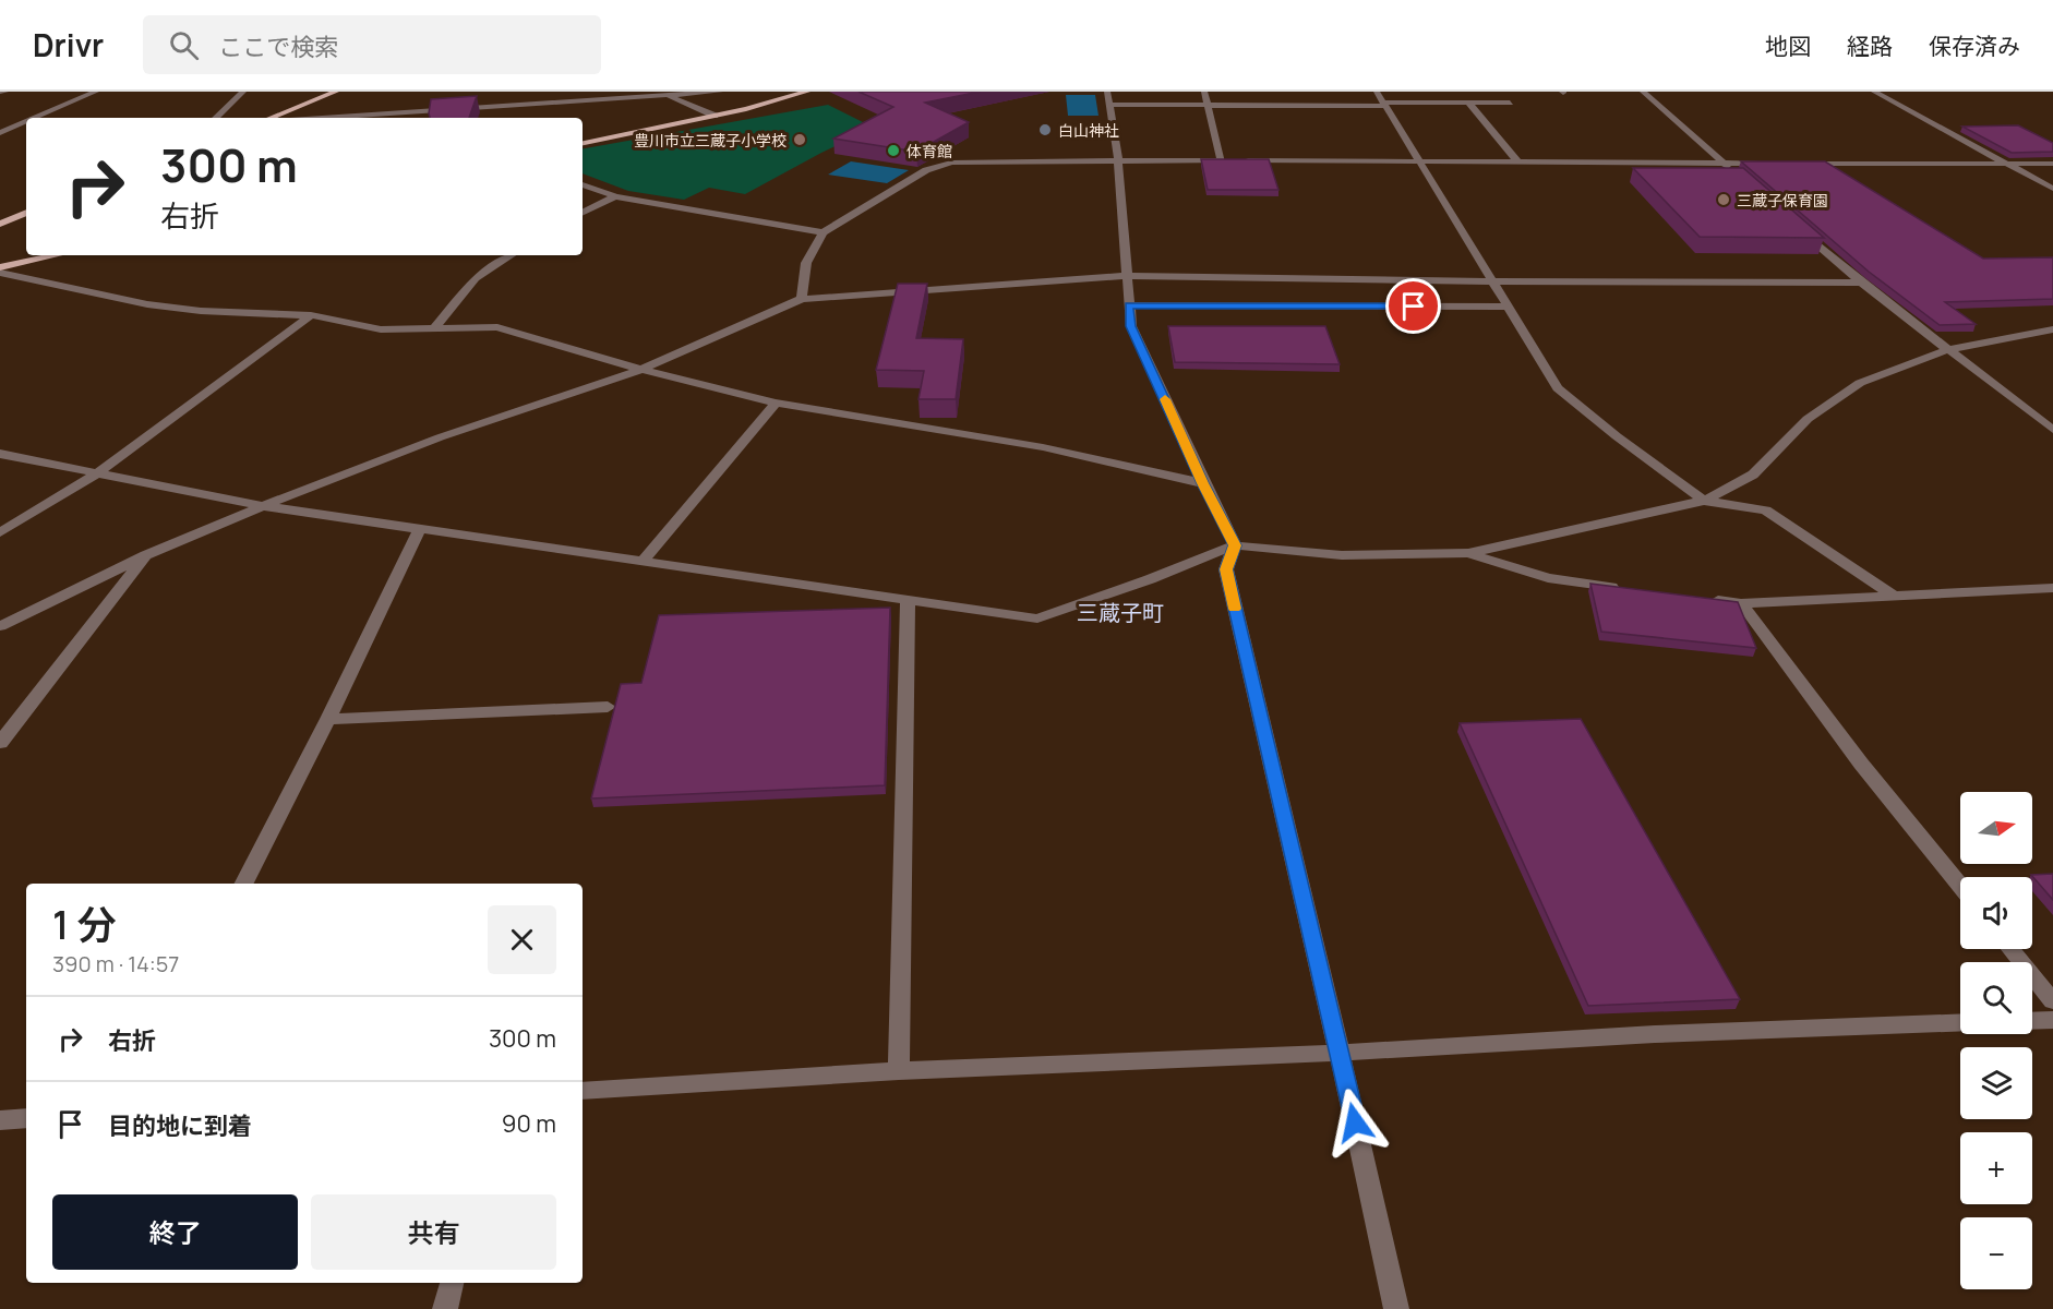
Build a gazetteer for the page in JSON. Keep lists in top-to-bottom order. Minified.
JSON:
{"districts":["三蔵子町"],"places":["白山神社","豊川市立三蔵子小学校","体育館","三蔵子保育園"],"north":"right","page":{"header":"Drivr","search":"ここで検索","nav":["地図","経路","保存済み"],"turn":["300 m","右折"],"map_buttons":["+","−"],"heading":["1 分","390 m · 14:57"],"list":[{"name":"右折","value":"300 m"},{"name":"目的地に到着","value":"90 m"}],"buttons":["終了","共有"]}}
